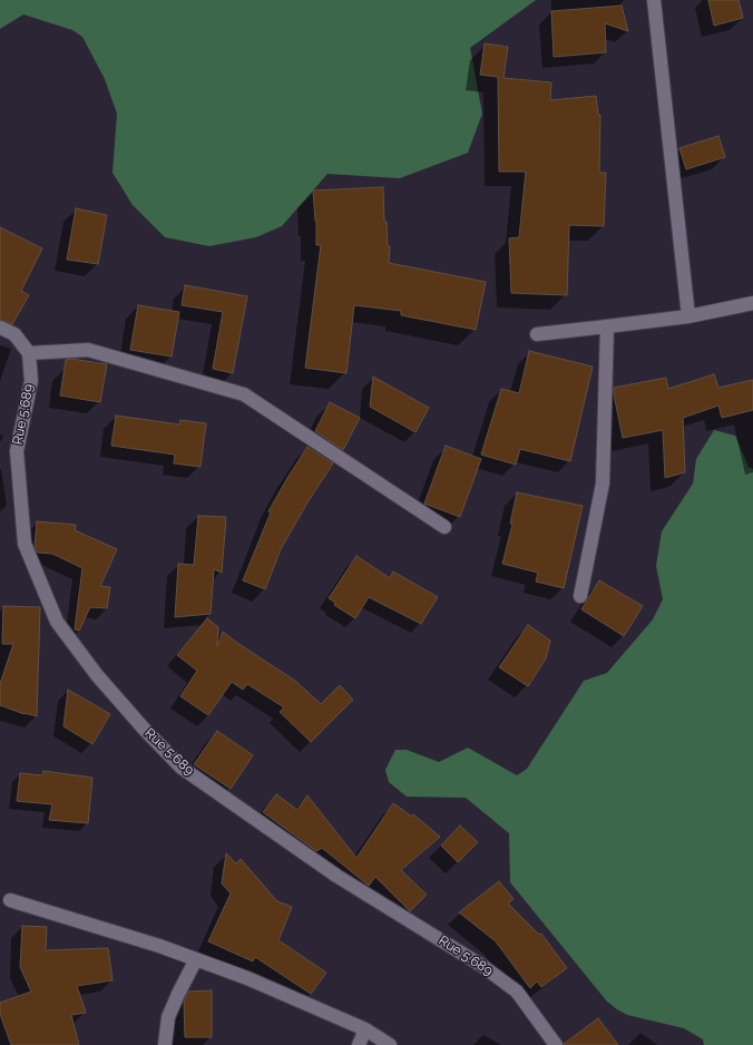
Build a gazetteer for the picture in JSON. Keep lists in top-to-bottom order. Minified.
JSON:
{"streets":{"street":["Rue 5.689"]}}
